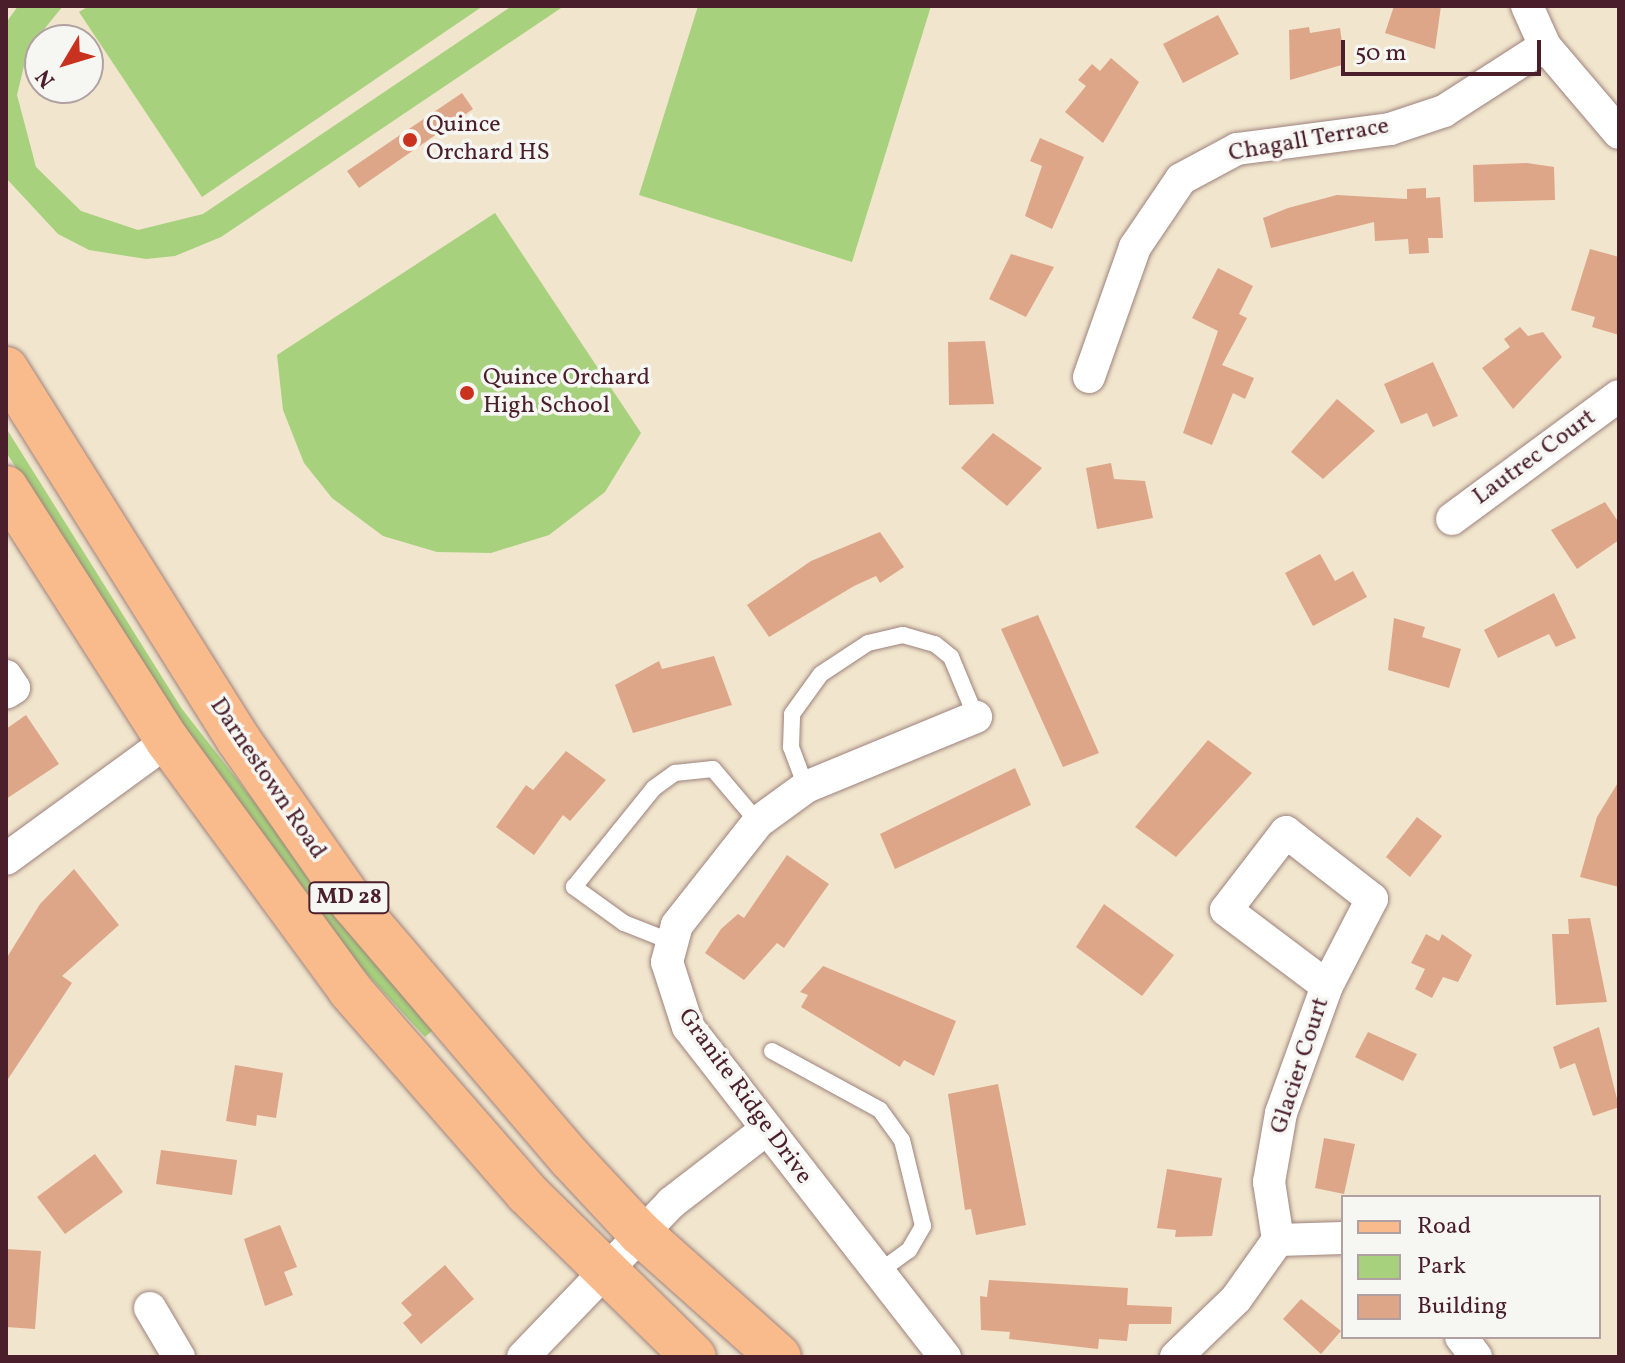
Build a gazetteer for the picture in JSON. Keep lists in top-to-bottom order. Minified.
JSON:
{"streets":{"main road":["Darnestown Road","MD 28"],"street":["Chagall Terrace","Lautrec Court","Glacier Court","Granite Ridge Drive"]},"places":["Quince Orchard HS","Quince Orchard High School"],"legend":["Road","Park","Building"],"scale_bar":"50 m","north":"bottom left"}
